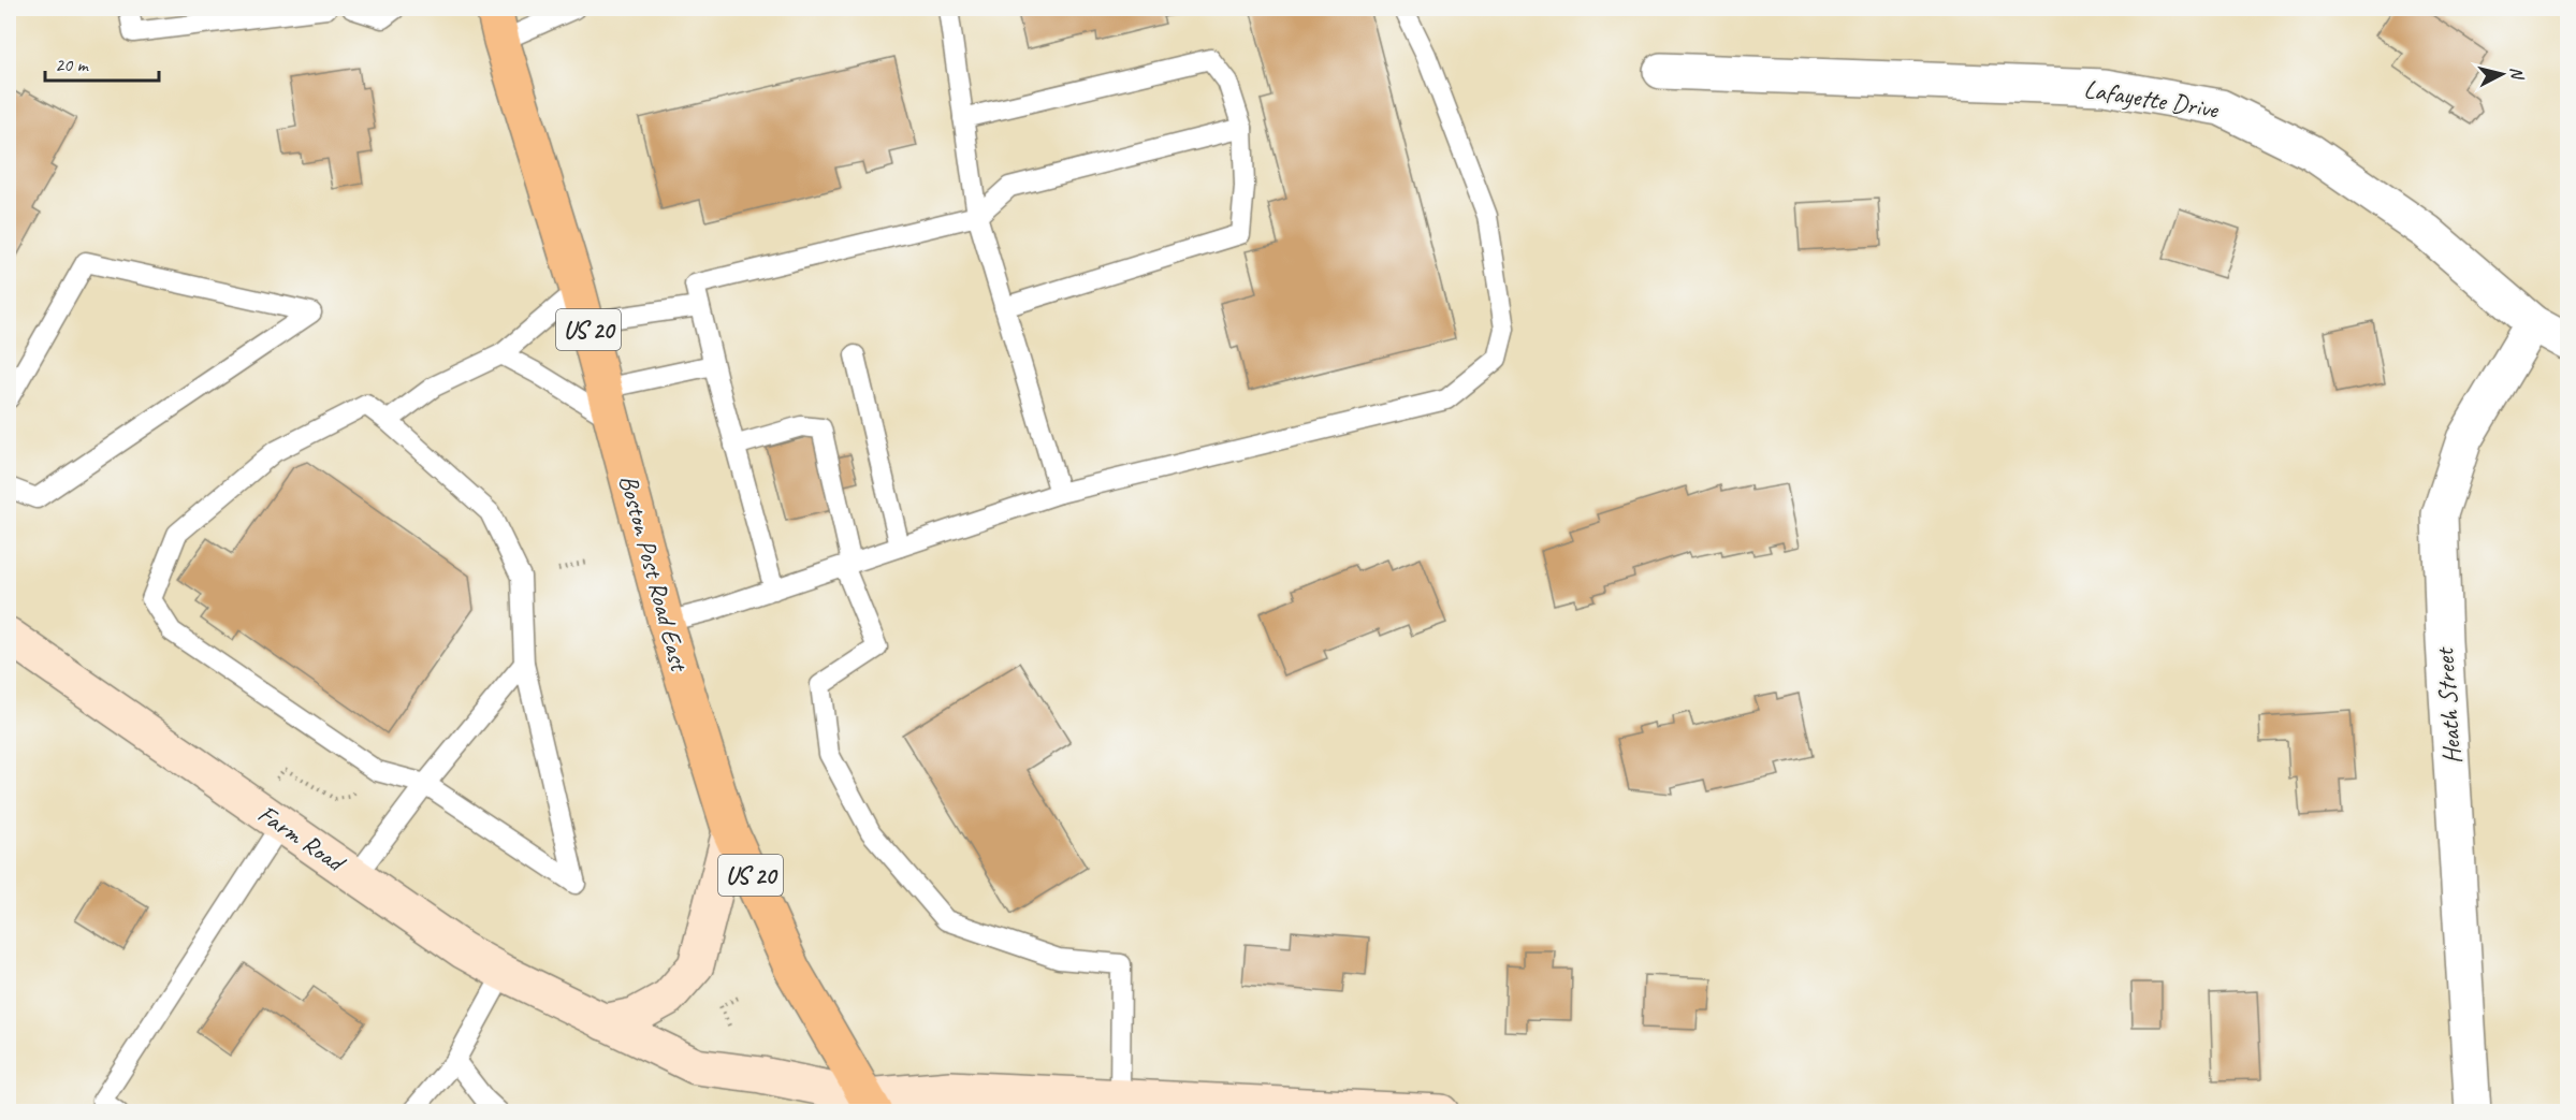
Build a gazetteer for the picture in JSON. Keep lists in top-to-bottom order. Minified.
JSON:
{"streets":{"main road":["US 20","Boston Post Road East"],"street":["Lafayette Drive","Heath Street","Farm Road"]},"crossings":[["Lafayette Drive","Heath Street"],["Boston Post Road East","Farm Road"]],"scale_bar":"20 m","north":"right"}
